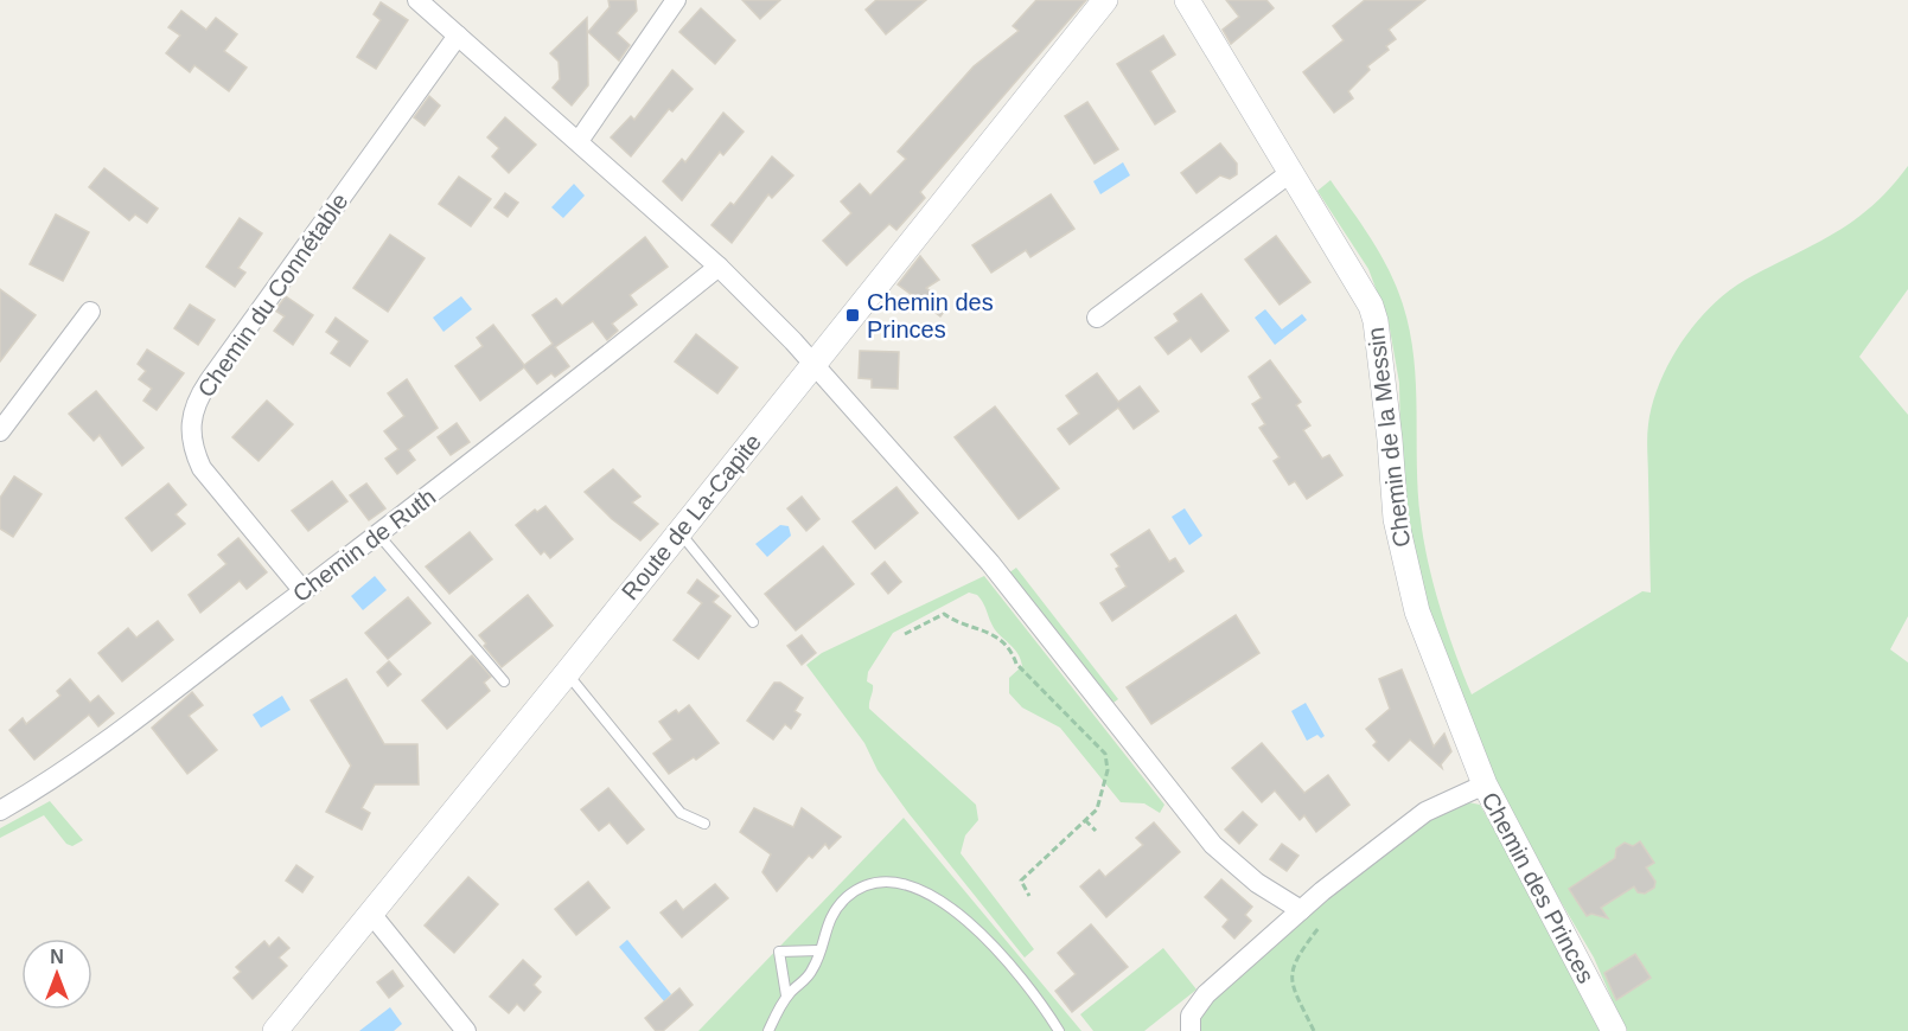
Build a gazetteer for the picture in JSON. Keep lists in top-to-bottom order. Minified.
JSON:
{"streets":{"street":["Chemin du Connétable","Chemin de la Messin","Route de La-Capite","Chemin de Ruth","Chemin des Princes"]},"crossings":[["Chemin du Connétable","Chemin de Ruth"],["Chemin de la Messin","Chemin des Princes"]],"places":{"transit":["Chemin des Princes"]},"north":"top"}
